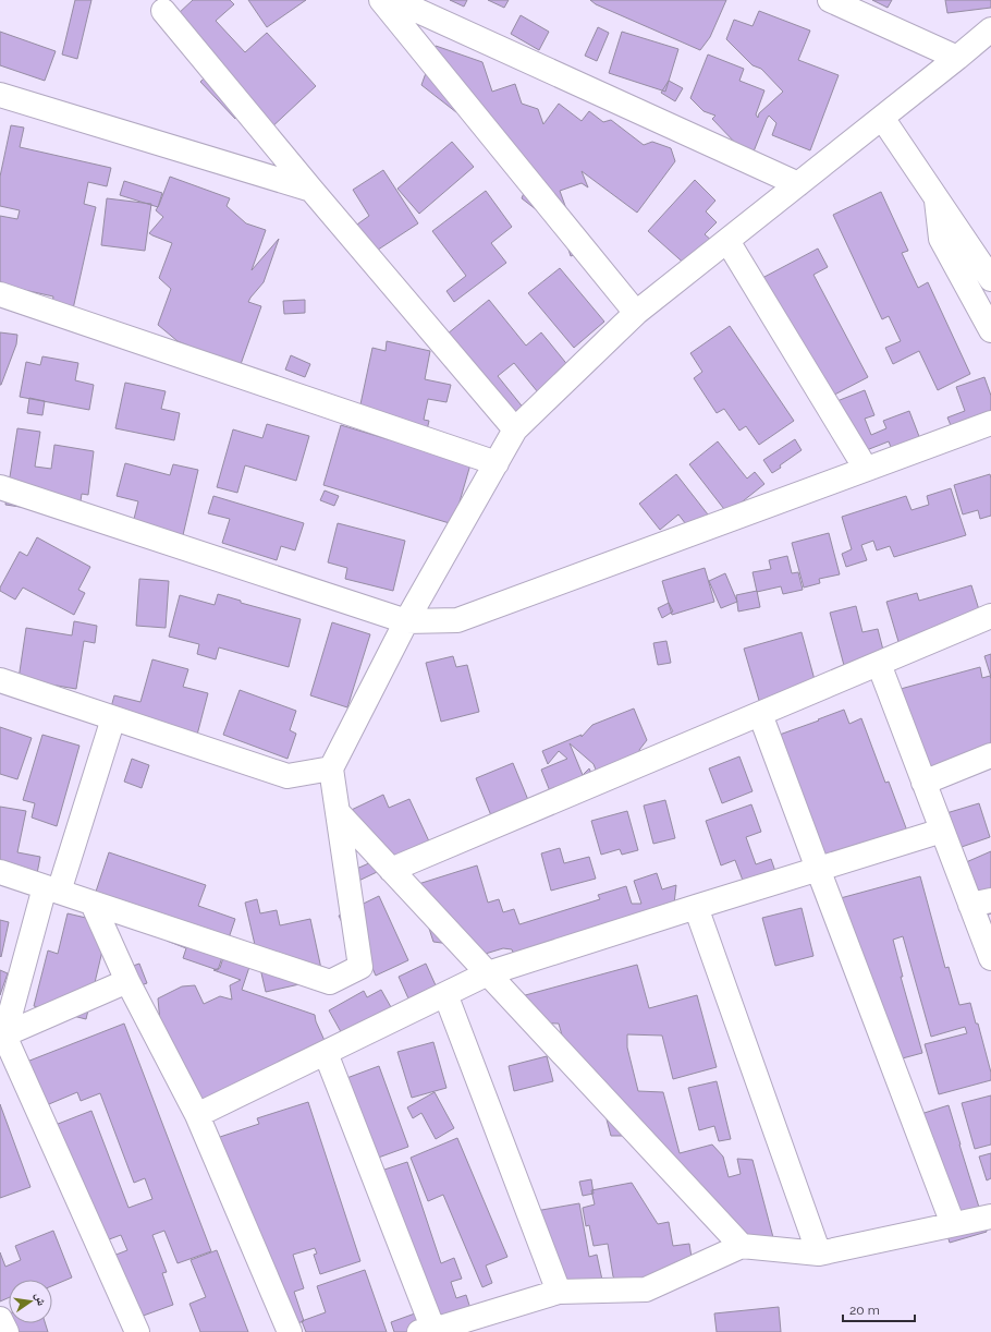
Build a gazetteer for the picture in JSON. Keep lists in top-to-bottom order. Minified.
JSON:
{"scale_bar":"20 m","north":"right"}
